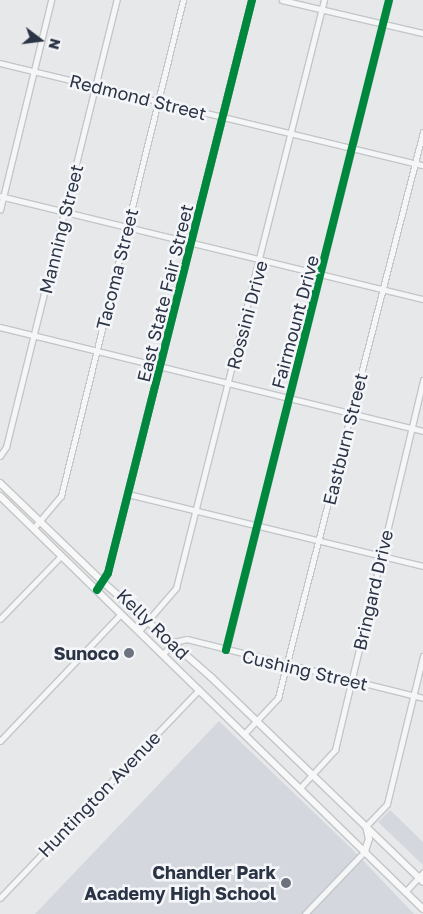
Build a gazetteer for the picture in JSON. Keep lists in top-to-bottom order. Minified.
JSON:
{"streets":{"street":["Redmond Street","Manning Street","Tacoma Street","East State Fair Street","Rossini Drive","Fairmount Drive","Eastburn Street","Bringard Drive","Kelly Road","Cushing Street","Huntington Avenue"]},"crossings":[["Redmond Street","Manning Street"],["Redmond Street","Tacoma Street"],["Redmond Street","East State Fair Street"],["Redmond Street","Rossini Drive"],["Redmond Street","Fairmount Drive"],["Redmond Street","Eastburn Street"],["Tacoma Street","Kelly Road"],["East State Fair Street","Kelly Road"],["Rossini Drive","Kelly Road"],["Fairmount Drive","Cushing Street"],["Eastburn Street","Kelly Road"],["Eastburn Street","Cushing Street"],["Bringard Drive","Kelly Road"],["Bringard Drive","Cushing Street"],["Kelly Road","Cushing Street"],["Kelly Road","Huntington Avenue"]],"places":["Sunoco","Chandler Park Academy High School"],"north":"right"}
